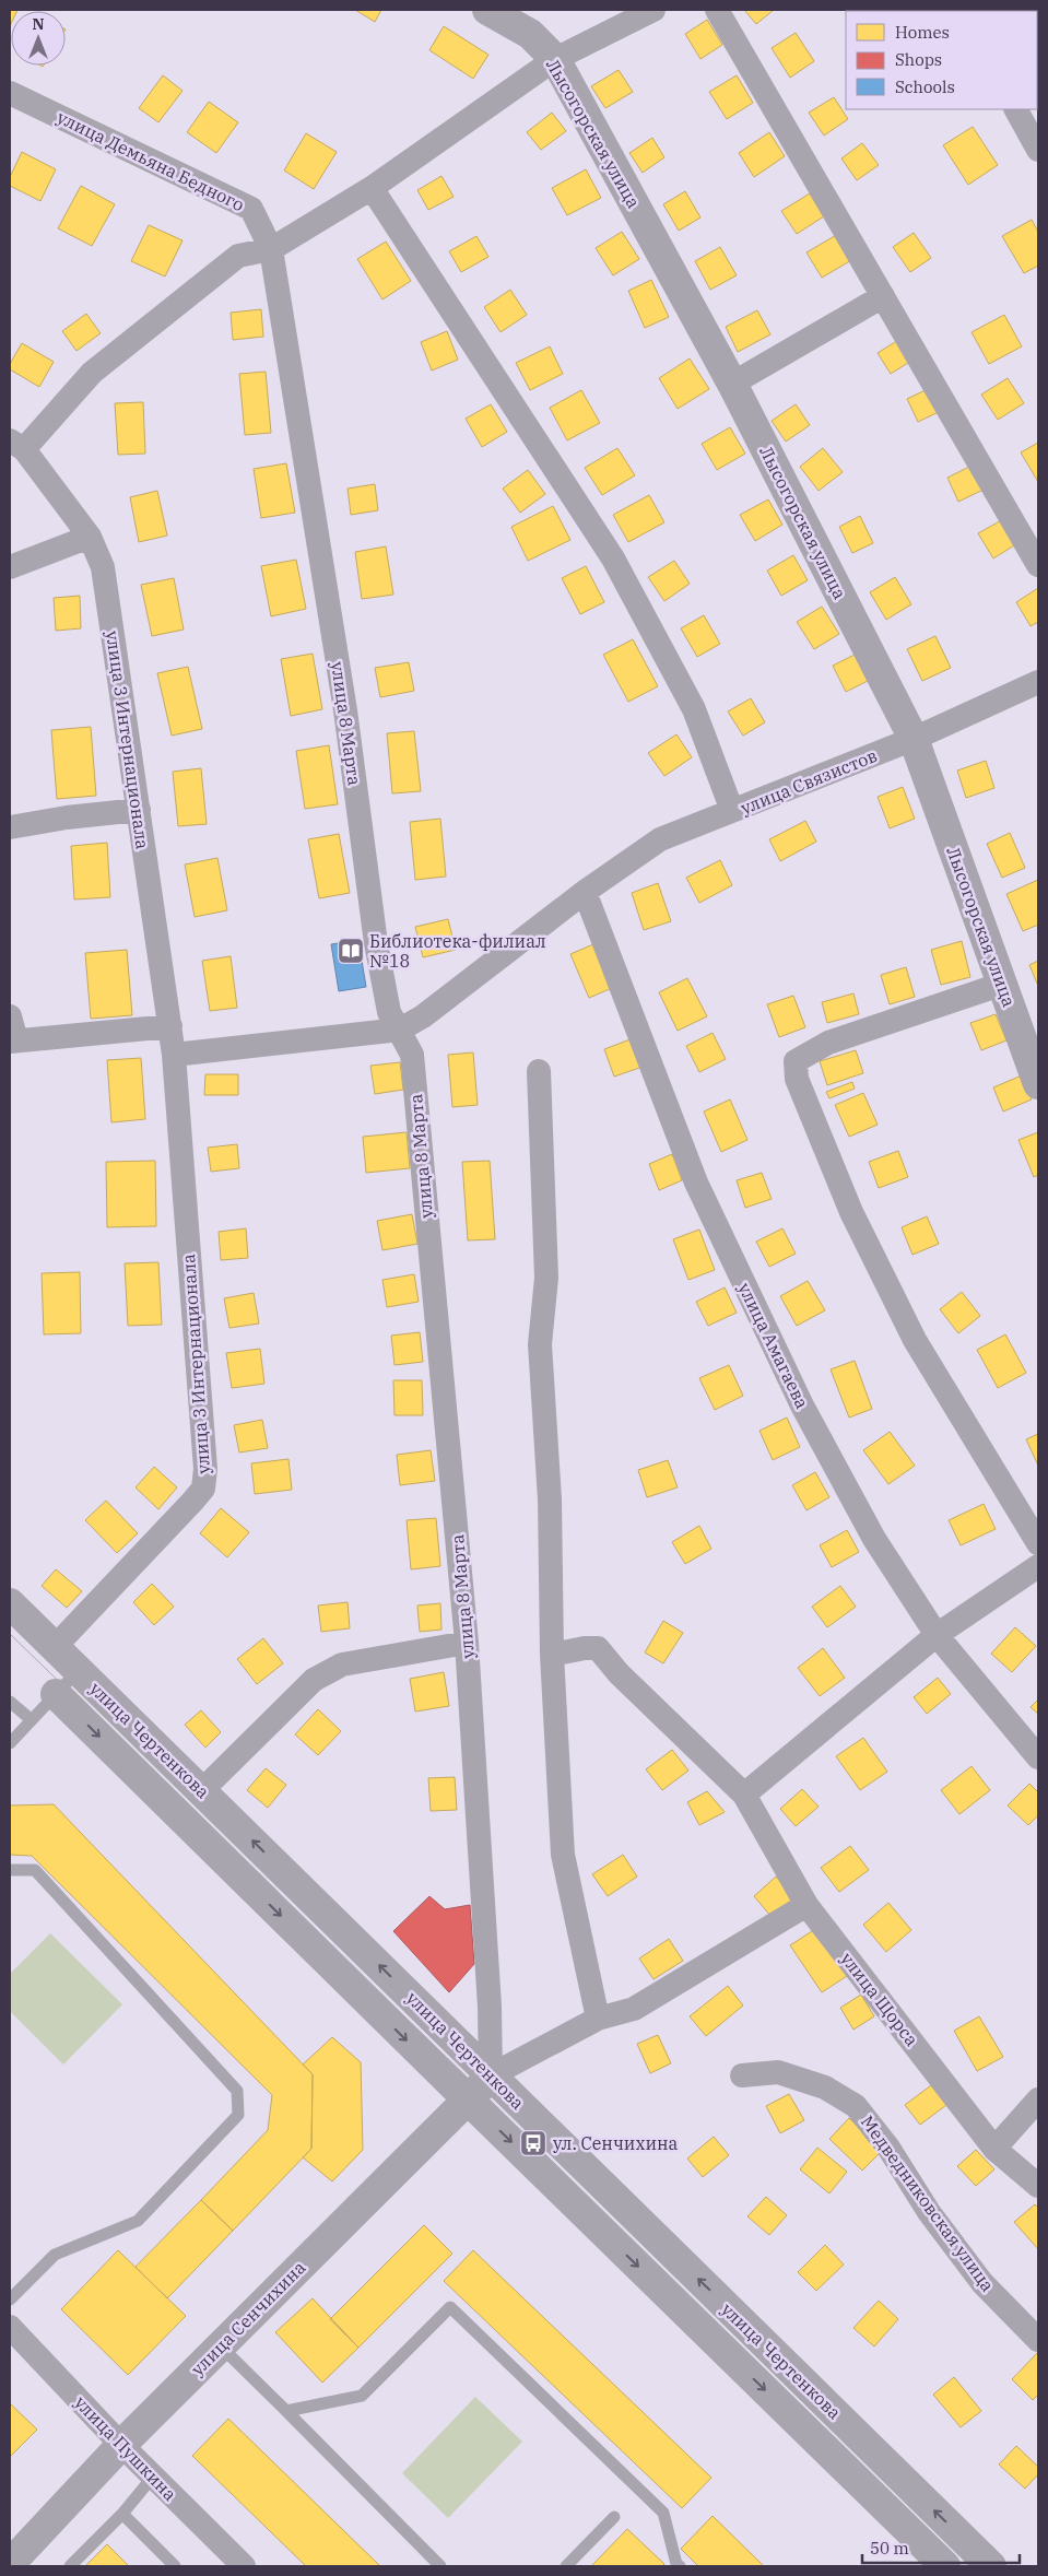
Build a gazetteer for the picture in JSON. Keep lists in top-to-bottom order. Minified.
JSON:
{"streets":{"street":["Лысогорская улица","улица Демьяна Бедного","улица 8 Марта","улица 3 Интернационала","улица Связистов","улица Амагаева","улица Чертенкова","улица Щорса","Медведниковская улица","улица Сенчихина","улица Пушкина"]},"crossings":[["Лысогорская улица","улица Связистов"],["улица Демьяна Бедного","улица 8 Марта"],["улица 8 Марта","улица Связистов"],["улица 8 Марта","улица Чертенкова"],["улица 8 Марта","улица Сенчихина"],["улица 3 Интернационала","улица Чертенкова"],["улица Связистов","улица Амагаева"],["улица Чертенкова","улица Сенчихина"],["улица Сенчихина","улица Пушкина"]],"places":{"library":["Библиотека-филиал №18"],"bus stop":["ул. Сенчихина"]},"legend":["Homes","Shops","Schools"],"scale_bar":"50 m","north":"top"}
